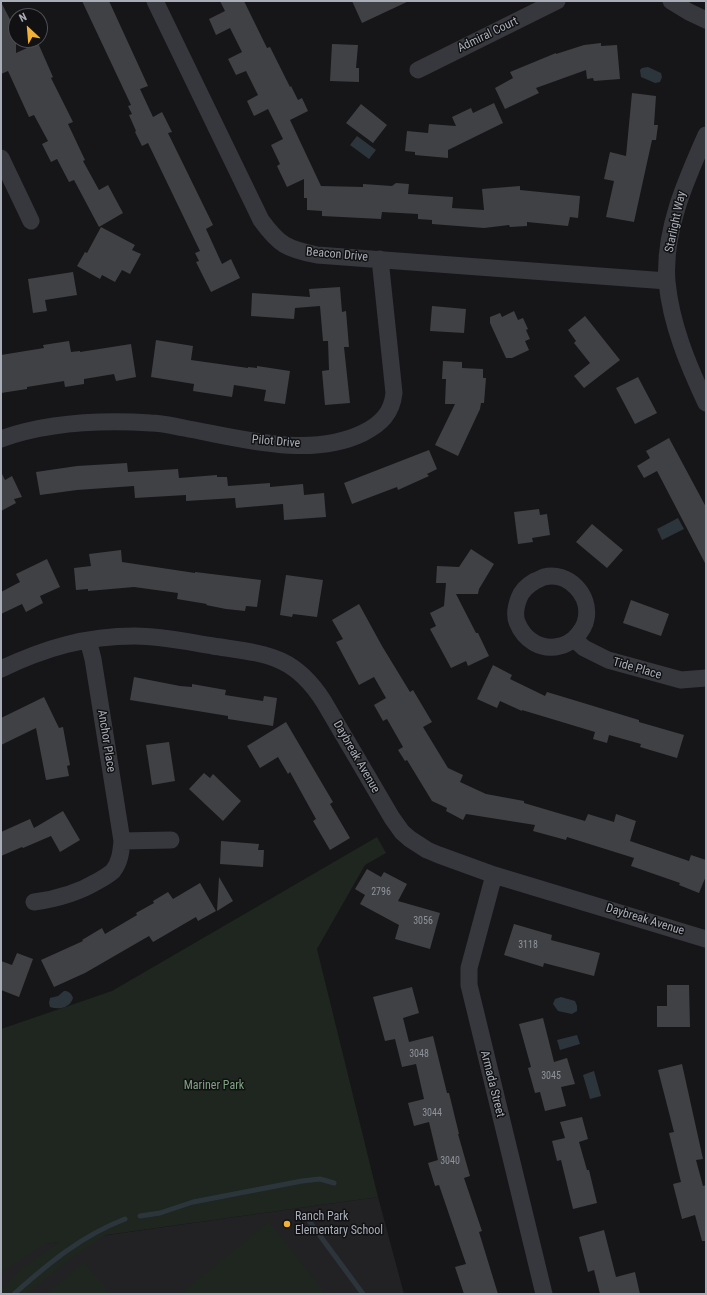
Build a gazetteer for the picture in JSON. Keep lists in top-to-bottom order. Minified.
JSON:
{"streets":{"street":["Admiral Court","Starlight Way","Beacon Drive","Pilot Drive","Tide Place","Anchor Place","Daybreak Avenue","Armada Street"]},"crossings":[["Starlight Way","Beacon Drive"],["Beacon Drive","Pilot Drive"],["Anchor Place","Daybreak Avenue"],["Daybreak Avenue","Armada Street"]],"parks":["Mariner Park"],"places":["Ranch Park Elementary School"],"house_numbers":["2796","3056","3118","3048","3045","3044","3040"],"north":"top left"}
